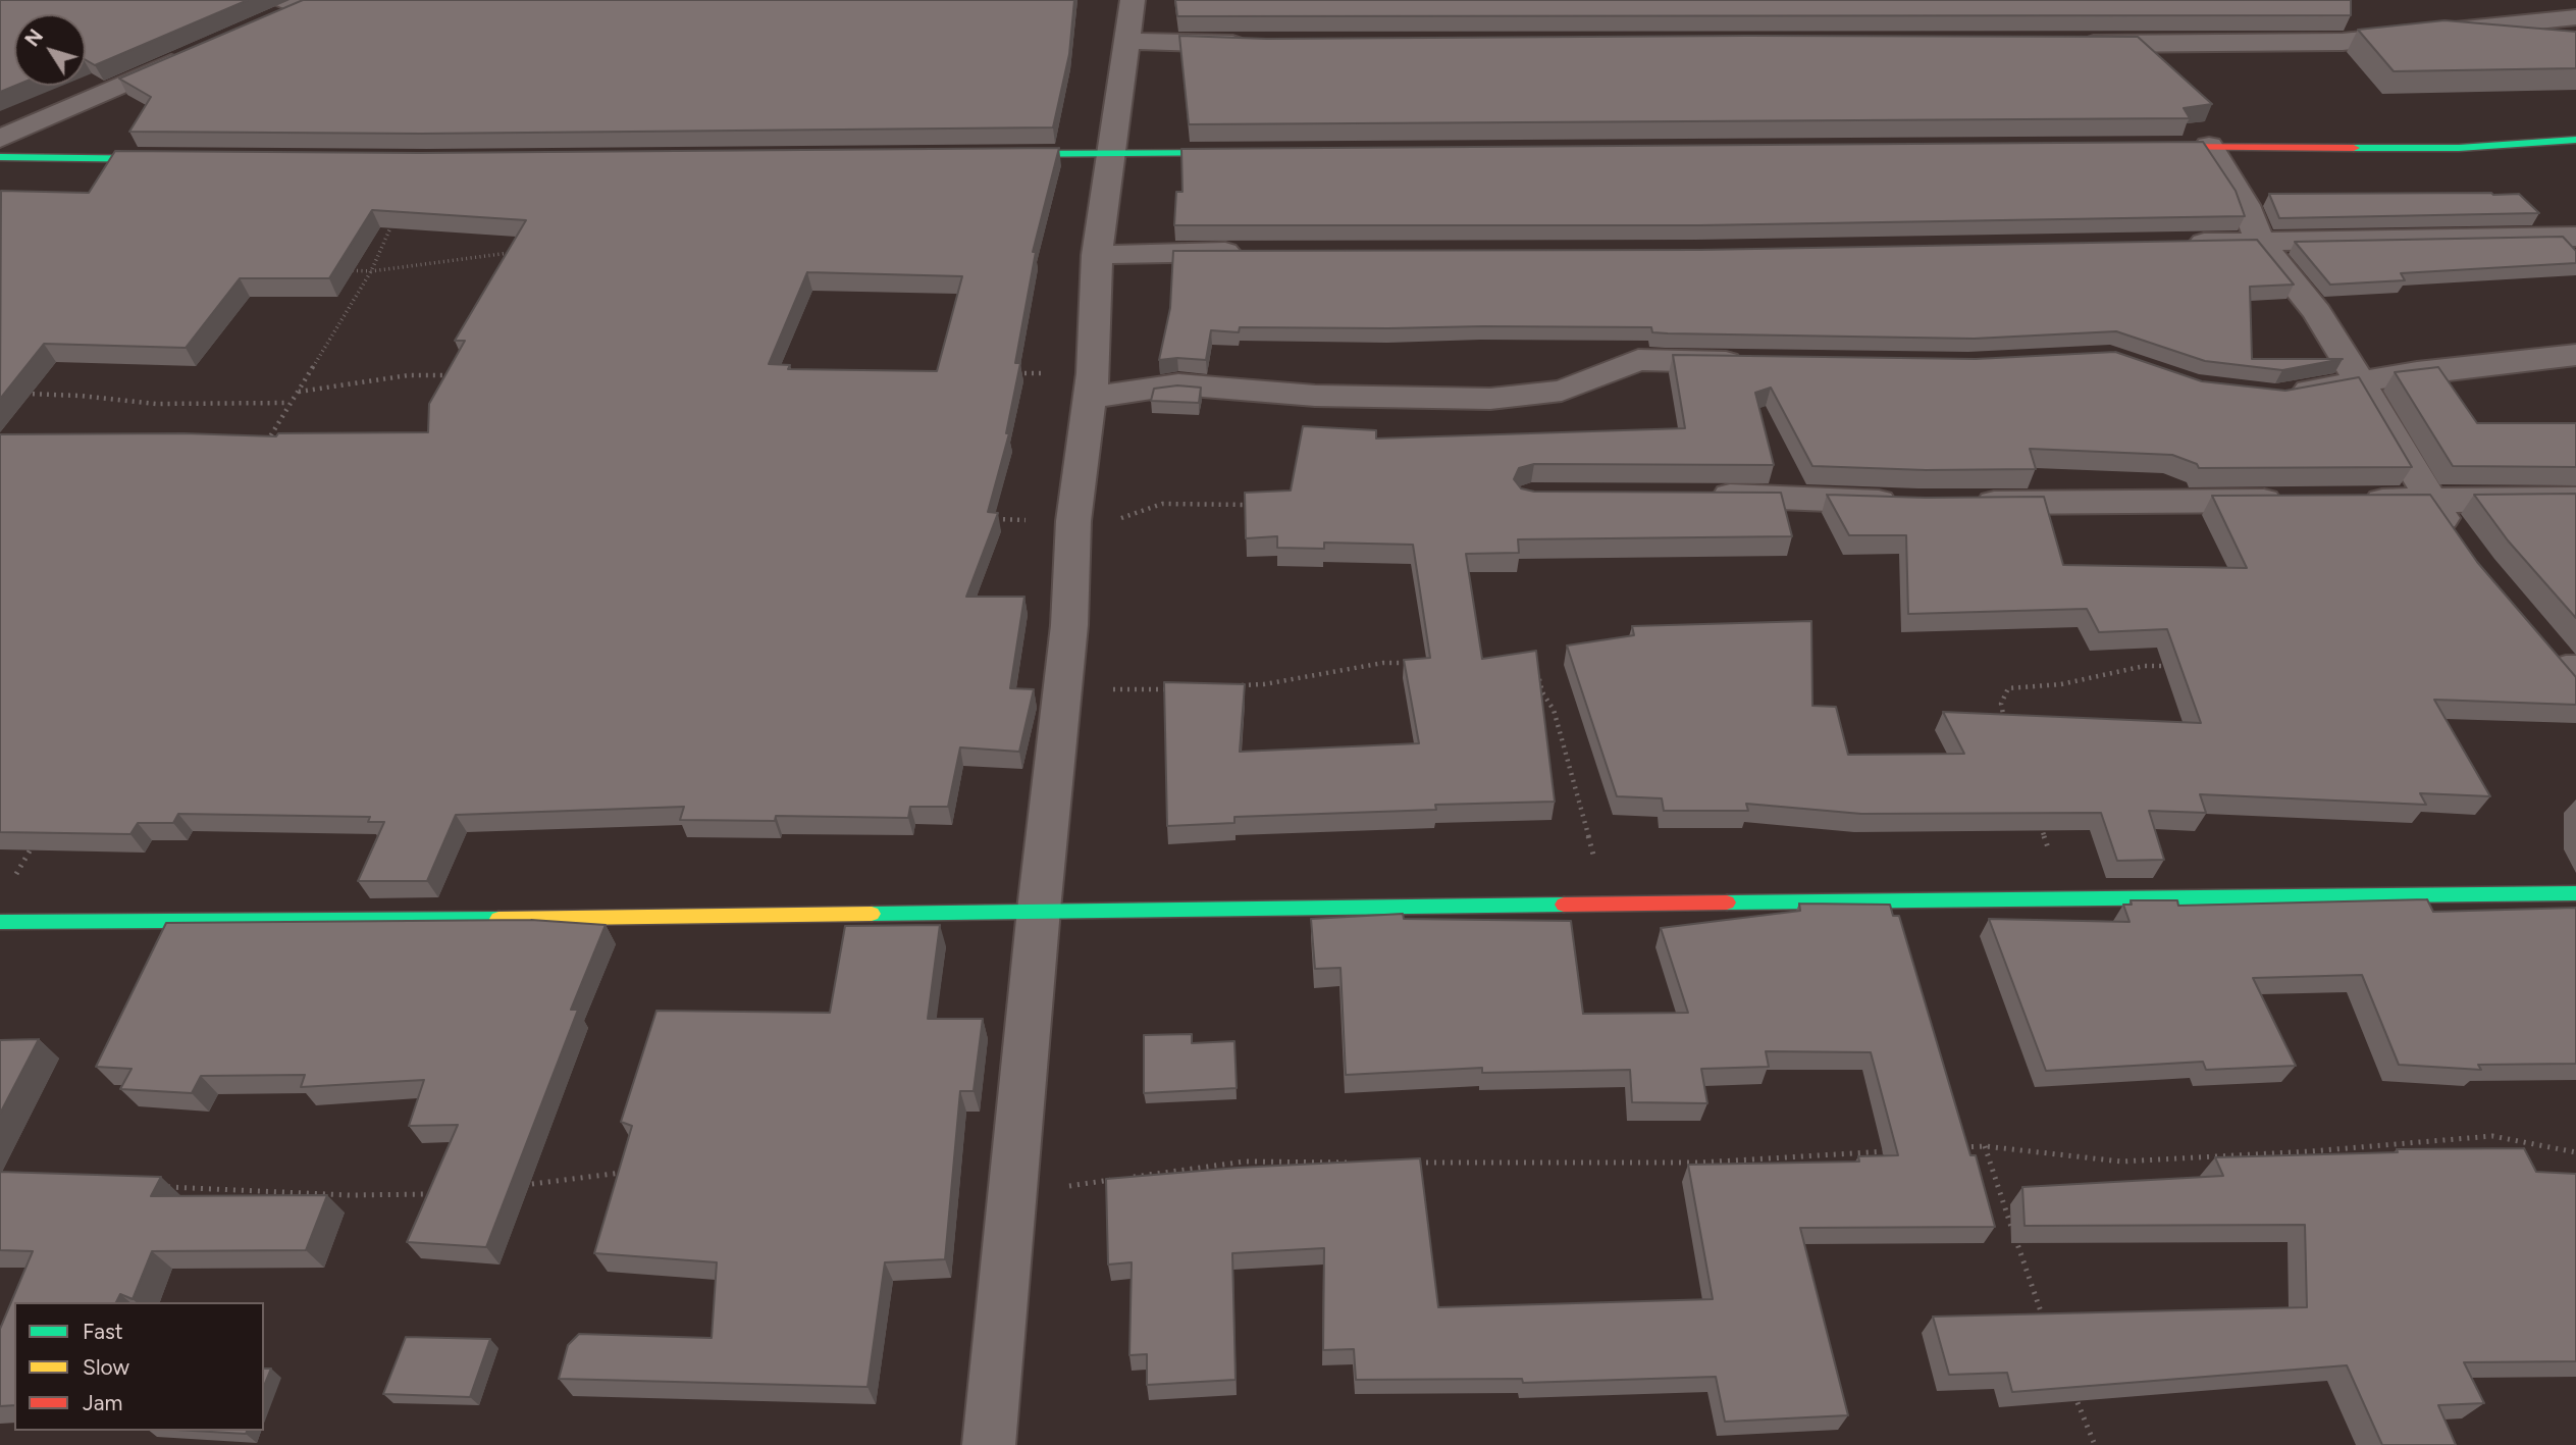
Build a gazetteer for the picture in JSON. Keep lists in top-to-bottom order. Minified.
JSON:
{"legend":["Fast","Slow","Jam"],"north":"top left"}
